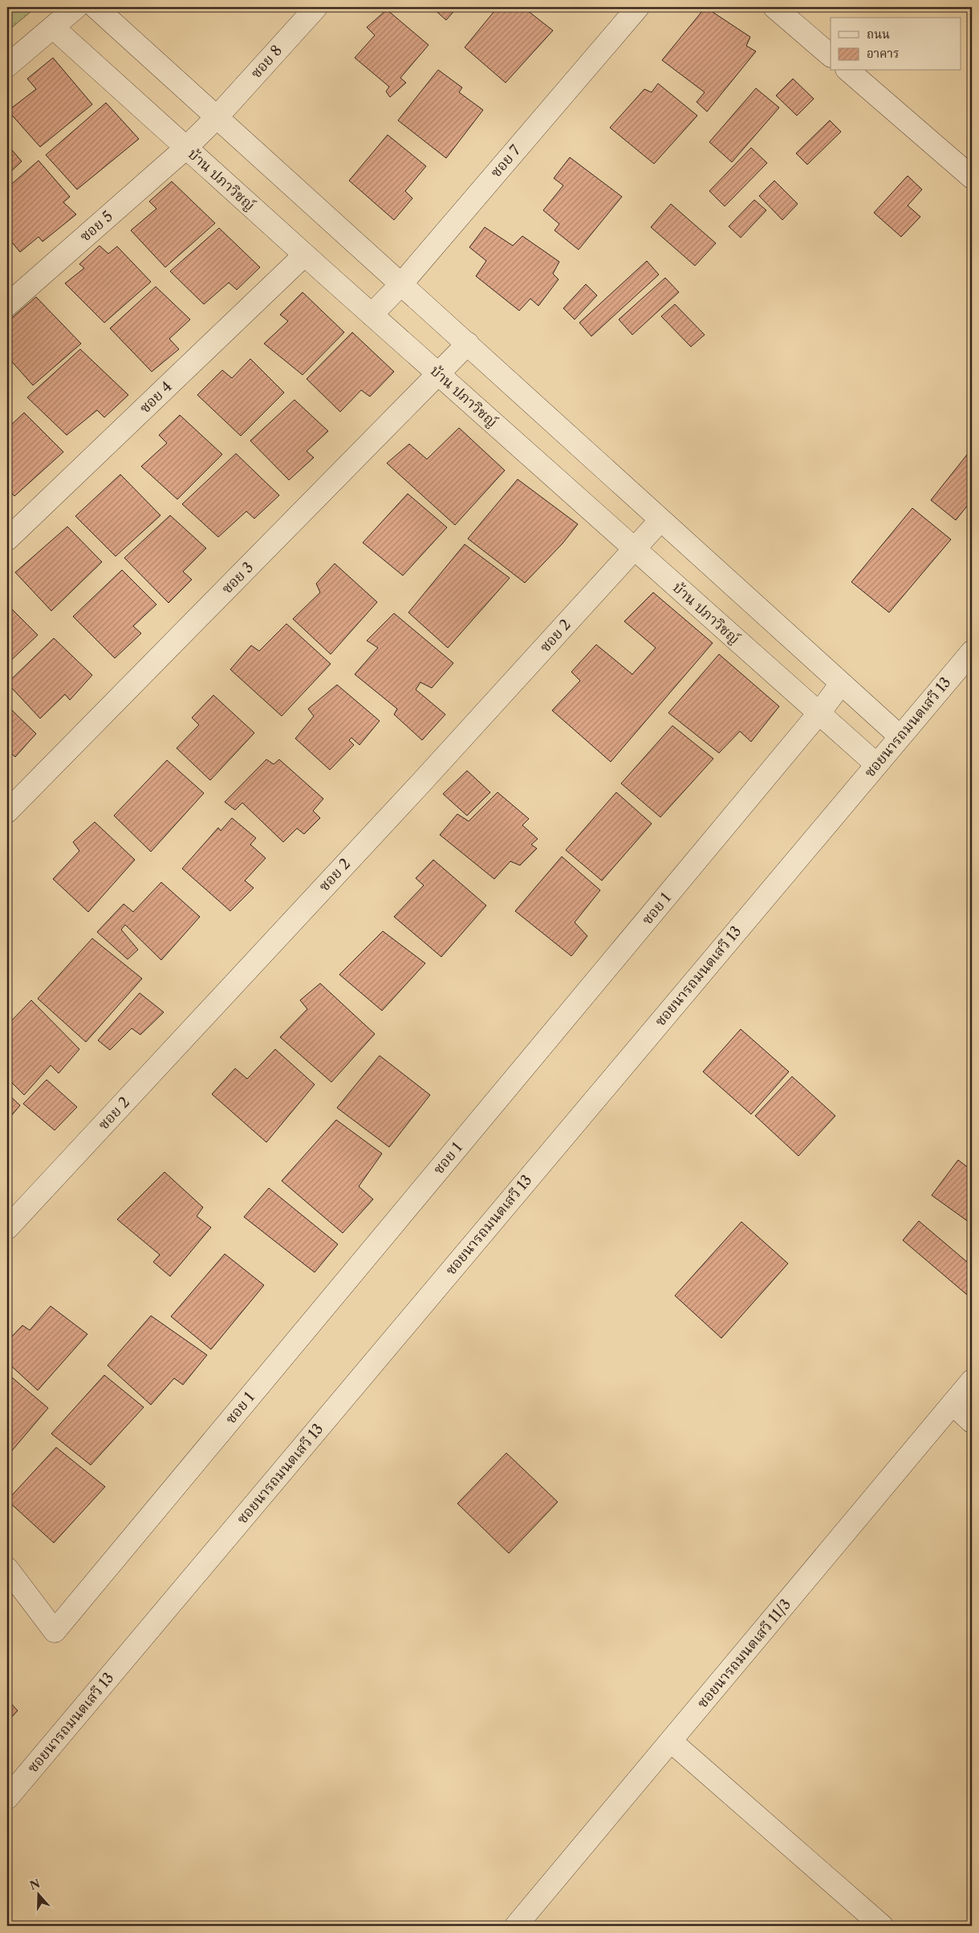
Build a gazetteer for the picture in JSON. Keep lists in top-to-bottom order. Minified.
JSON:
{"streets":{"street":["ซอย 8","ซอย 7","บ้าน ปภาวิชญ์","ซอย 5","ซอย 4","ซอย 3","ซอย 2","ซอยนารถมนตเสวี 13","ซอย 1","ซอยนารถมนตเสวี 11/3"]},"crossings":[["ซอย 8","บ้าน ปภาวิชญ์"],["ซอย 8","ซอย 5"],["ซอย 7","บ้าน ปภาวิชญ์"],["บ้าน ปภาวิชญ์","ซอย 5"],["บ้าน ปภาวิชญ์","ซอย 4"],["บ้าน ปภาวิชญ์","ซอย 3"],["บ้าน ปภาวิชญ์","ซอย 2"],["บ้าน ปภาวิชญ์","ซอยนารถมนตเสวี 13"],["บ้าน ปภาวิชญ์","ซอย 1"]],"legend":["ถนน","อาคาร"],"north":"top"}
